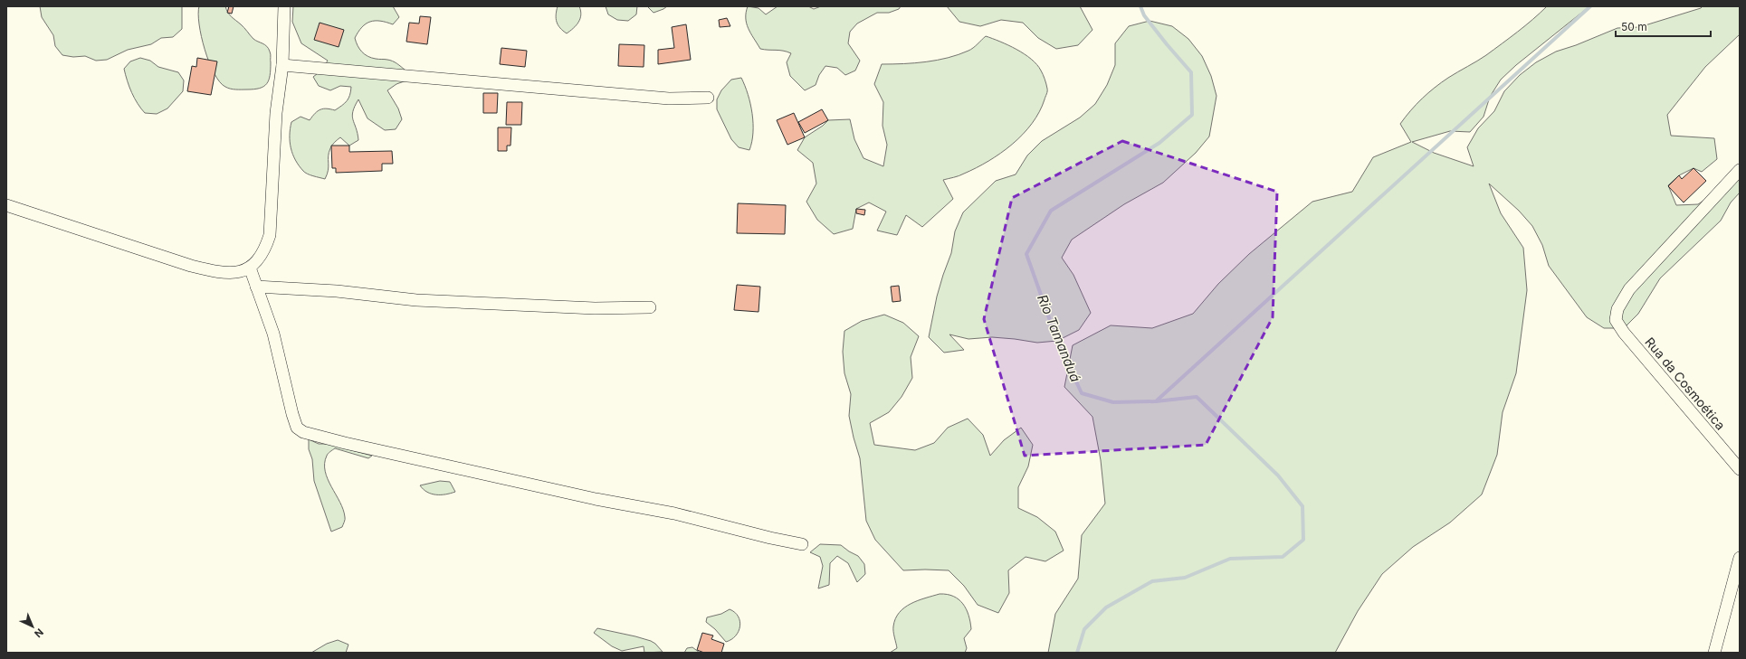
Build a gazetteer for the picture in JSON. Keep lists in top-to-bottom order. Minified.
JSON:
{"streets":{"street":["Rua da Cosmoética"]},"water":["Rio Tamanduá"],"scale_bar":"50 m","north":"bottom right"}
